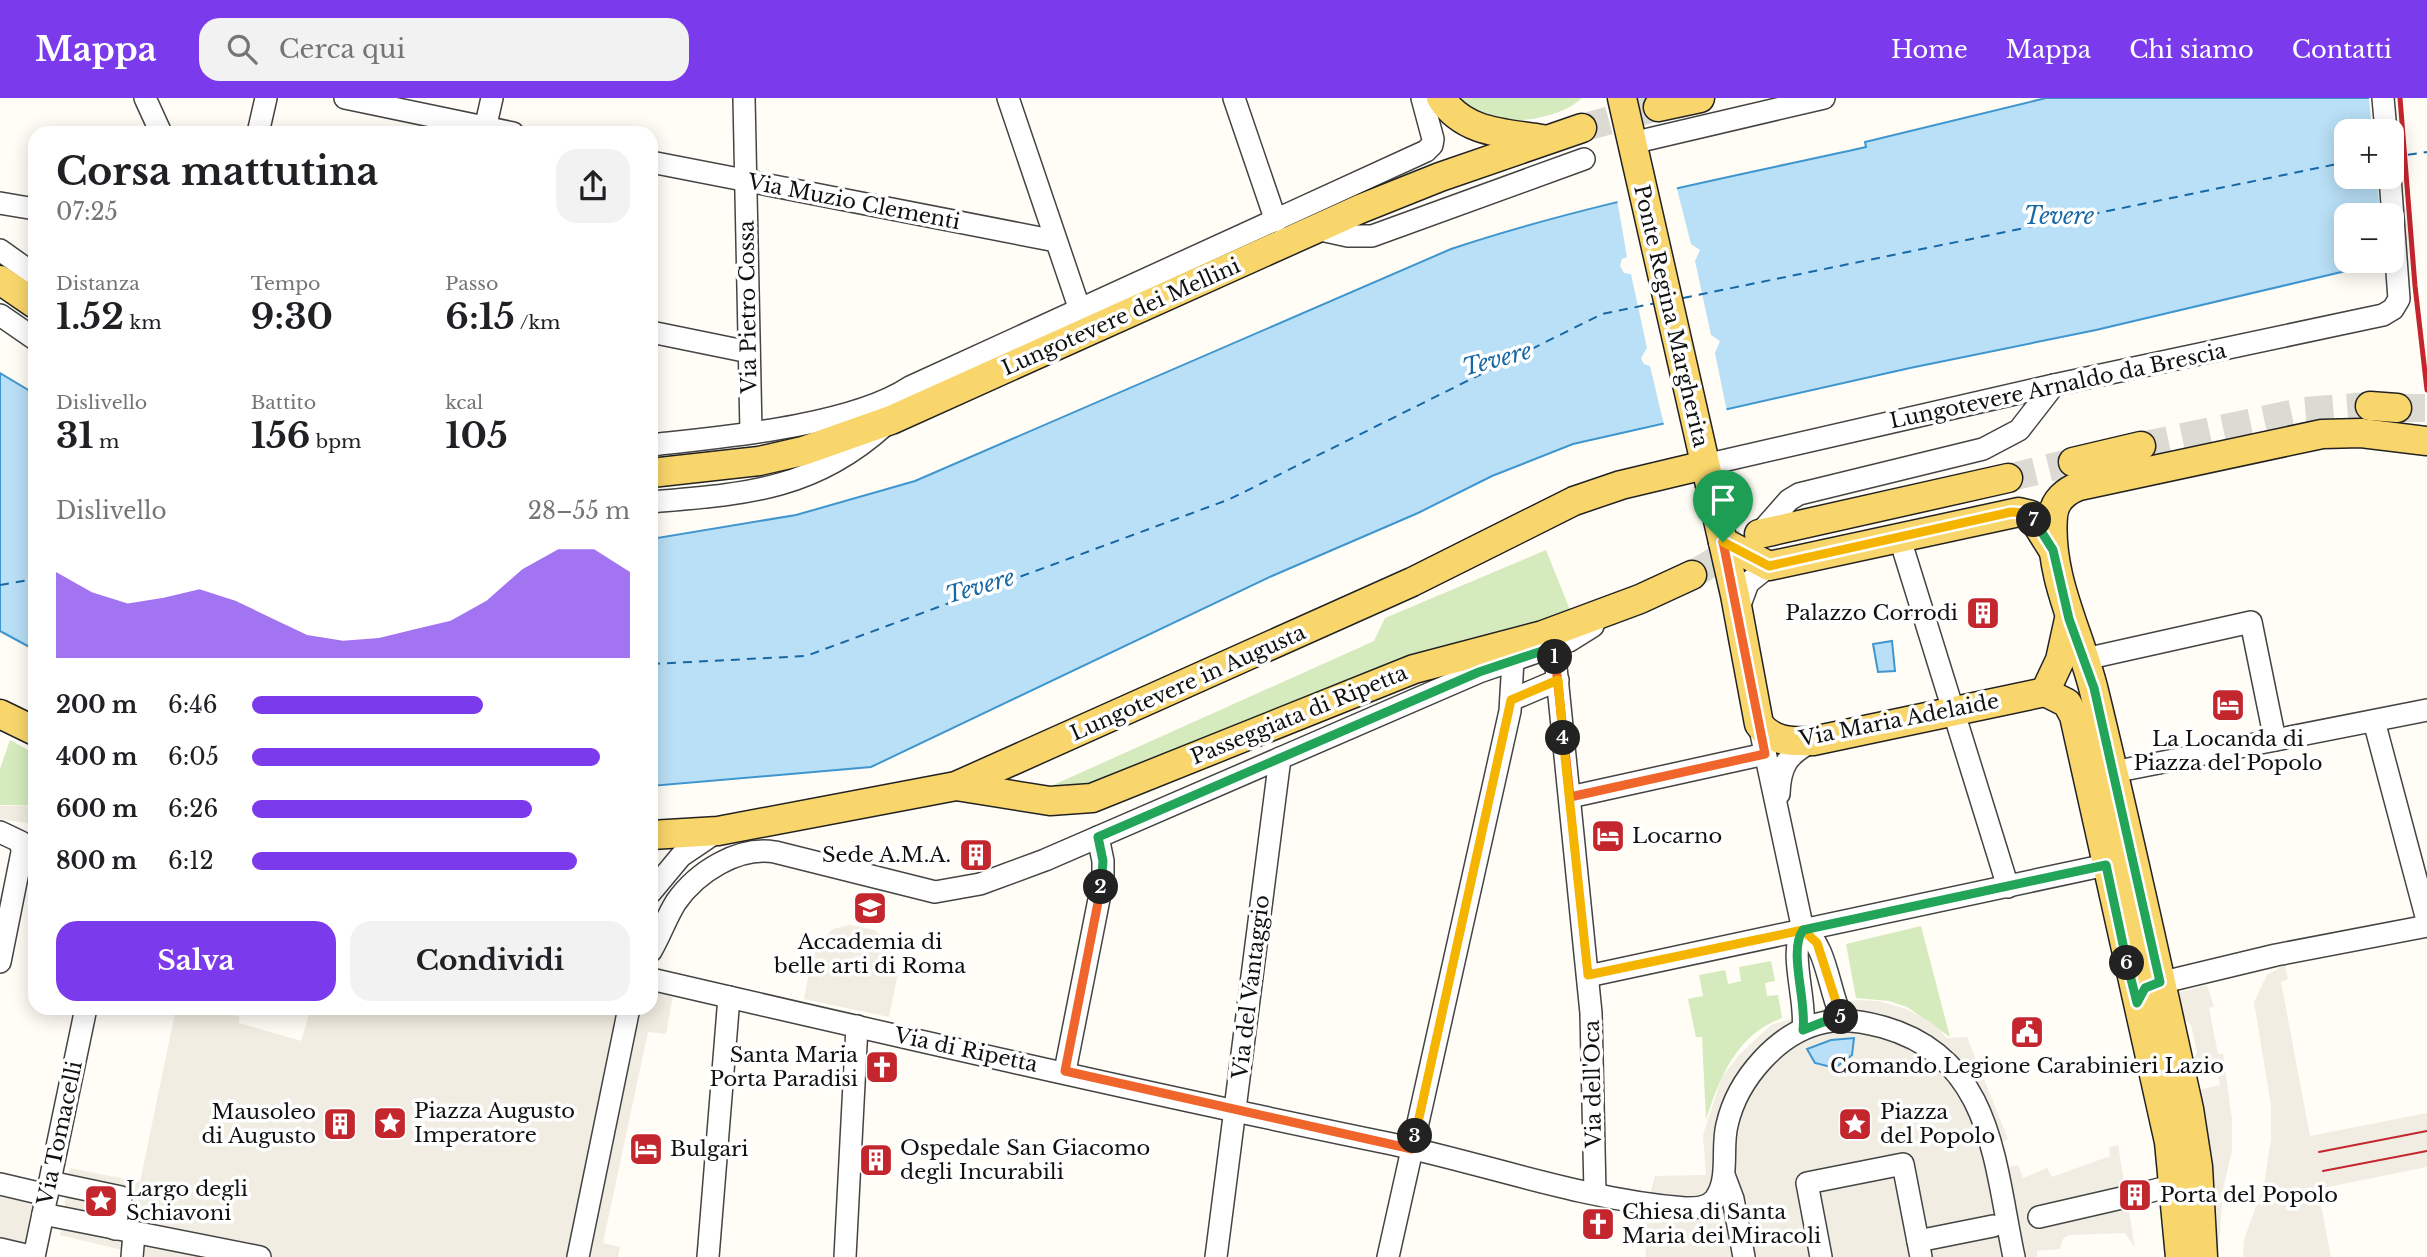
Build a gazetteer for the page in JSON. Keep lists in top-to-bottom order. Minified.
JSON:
{"streets":{"main road":["Ponte Regina Margherita","Lungotevere dei Mellini","Lungotevere in Augusta","Passeggiata di Ripetta","Via Maria Adelaide"],"street":["Via Muzio Clementi","Via Pietro Cossa","Lungotevere Arnaldo da Brescia","Via del Vantaggio","Via di Ripetta","Via dell'Oca","Via Tomacelli"]},"crossings":[["Via Muzio Clementi","Via Pietro Cossa"],["Via Pietro Cossa","Lungotevere dei Mellini"],["Ponte Regina Margherita","Lungotevere Arnaldo da Brescia"],["Ponte Regina Margherita","Lungotevere in Augusta"],["Ponte Regina Margherita","Via Maria Adelaide"],["Lungotevere Arnaldo da Brescia","Lungotevere in Augusta"],["Lungotevere in Augusta","Passeggiata di Ripetta"],["Passeggiata di Ripetta","Via del Vantaggio"],["Passeggiata di Ripetta","Via dell'Oca"],["Via del Vantaggio","Via di Ripetta"],["Via di Ripetta","Via dell'Oca"]],"water":["Tevere"],"places":{"building":["Palazzo Corrodi","Sede A.M.A.","Mausoleo di Augusto","Ospedale San Giacomo degli Incurabili","Porta del Popolo"],"hotel":["La Locanda di Piazza del Popolo","Locarno","Bulgari"],"school or university":["Accademia di belle arti di Roma"],"public building":["Comando Legione Carabinieri Lazio"],"church":["Santa Maria Porta Paradisi","Chiesa di Santa Maria dei Miracoli"],"place":["Piazza Augusto Imperatore","Piazza del Popolo","Largo degli Schiavoni"]},"page":{"header":"Mappa","search":"Cerca qui","nav":["Home","Mappa","Chi siamo","Contatti"],"map_buttons":["+","−"],"heading":["Corsa mattutina","07:25"],"stats":[["Distanza","1.52 km"],["Tempo","9:30"],["Passo","6:15 /km"],["Dislivello","31 m"],["Battito","156 bpm"],["kcal","105"]],"chart":["Dislivello","28–55 m"],"pins":["7","1","4","2","6","5","3"],"list":[{"name":"200 m","note":"6:46"},{"name":"400 m","note":"6:05"},{"name":"600 m","note":"6:26"},{"name":"800 m","note":"6:12"}],"buttons":["Salva","Condividi"]}}
